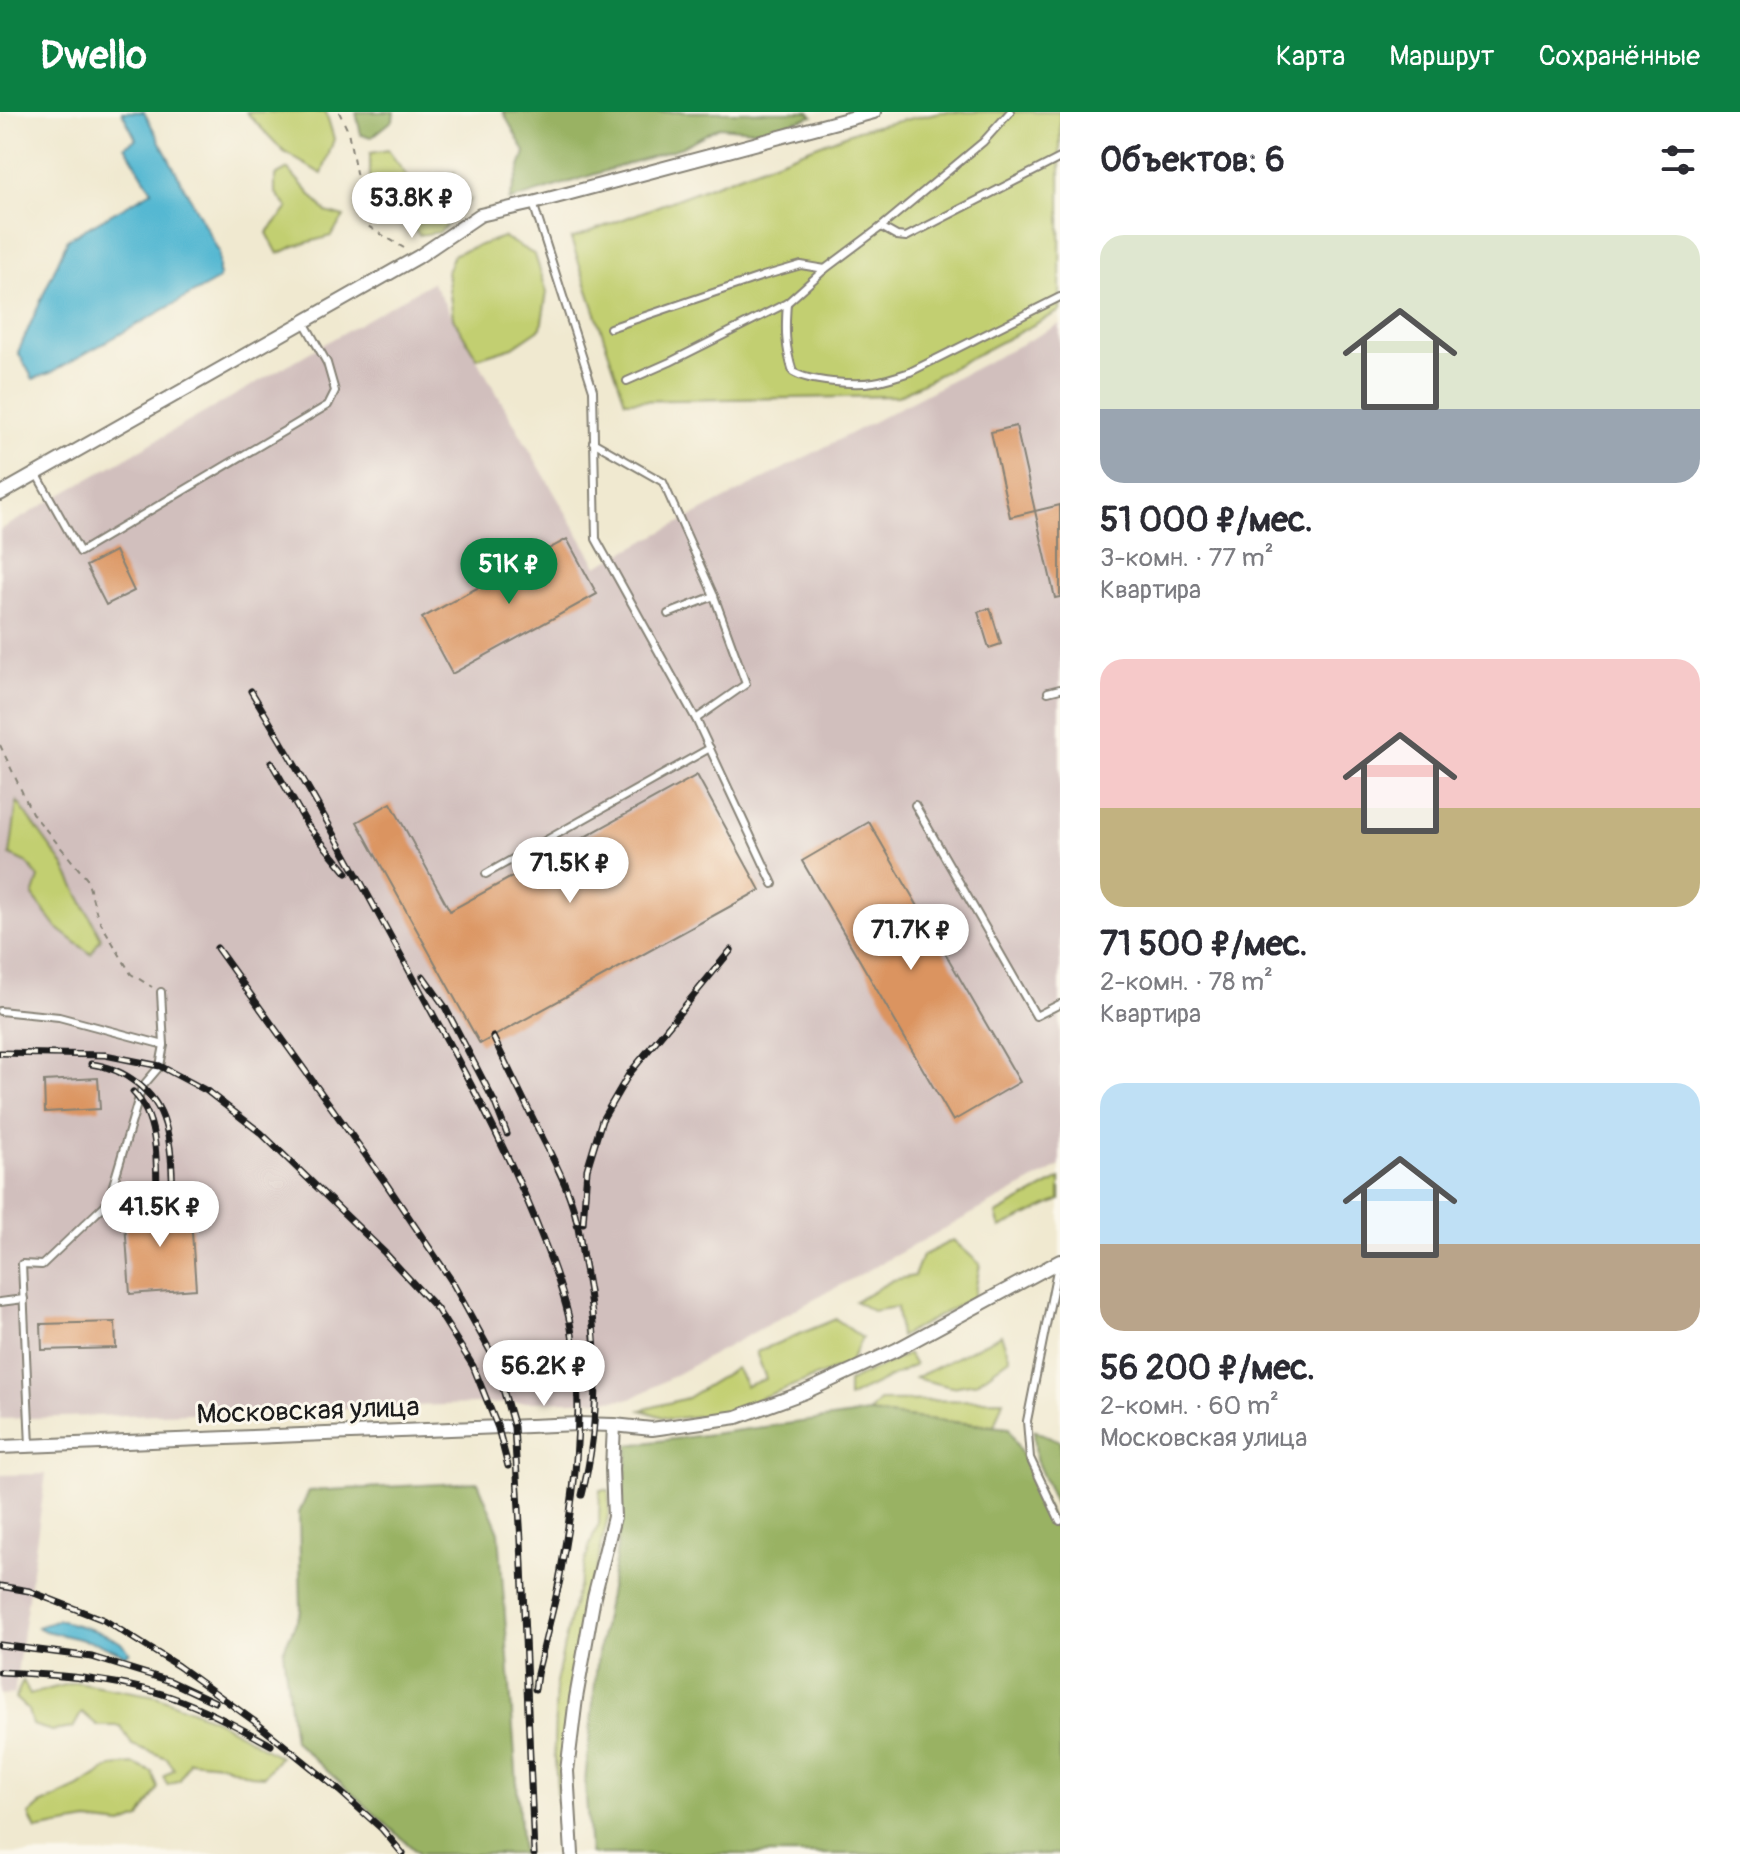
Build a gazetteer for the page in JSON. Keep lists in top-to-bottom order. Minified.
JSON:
{"streets":{"street":["Московская улица"]},"page":{"header":"Dwello","nav":["Карта","Маршрут","Сохранённые"],"heading":"Объектов: 6","price":["53.8K ₽","51K ₽","71.5K ₽","71.7K ₽","41.5K ₽","56.2K ₽"],"list":[{"name":"51 000 ₽/мес.","note":"3-комн. · 77 m² · Квартира"},{"name":"71 500 ₽/мес.","note":"2-комн. · 78 m² · Квартира"},{"name":"56 200 ₽/мес.","note":"2-комн. · 60 m² · Московская улица"}]}}
